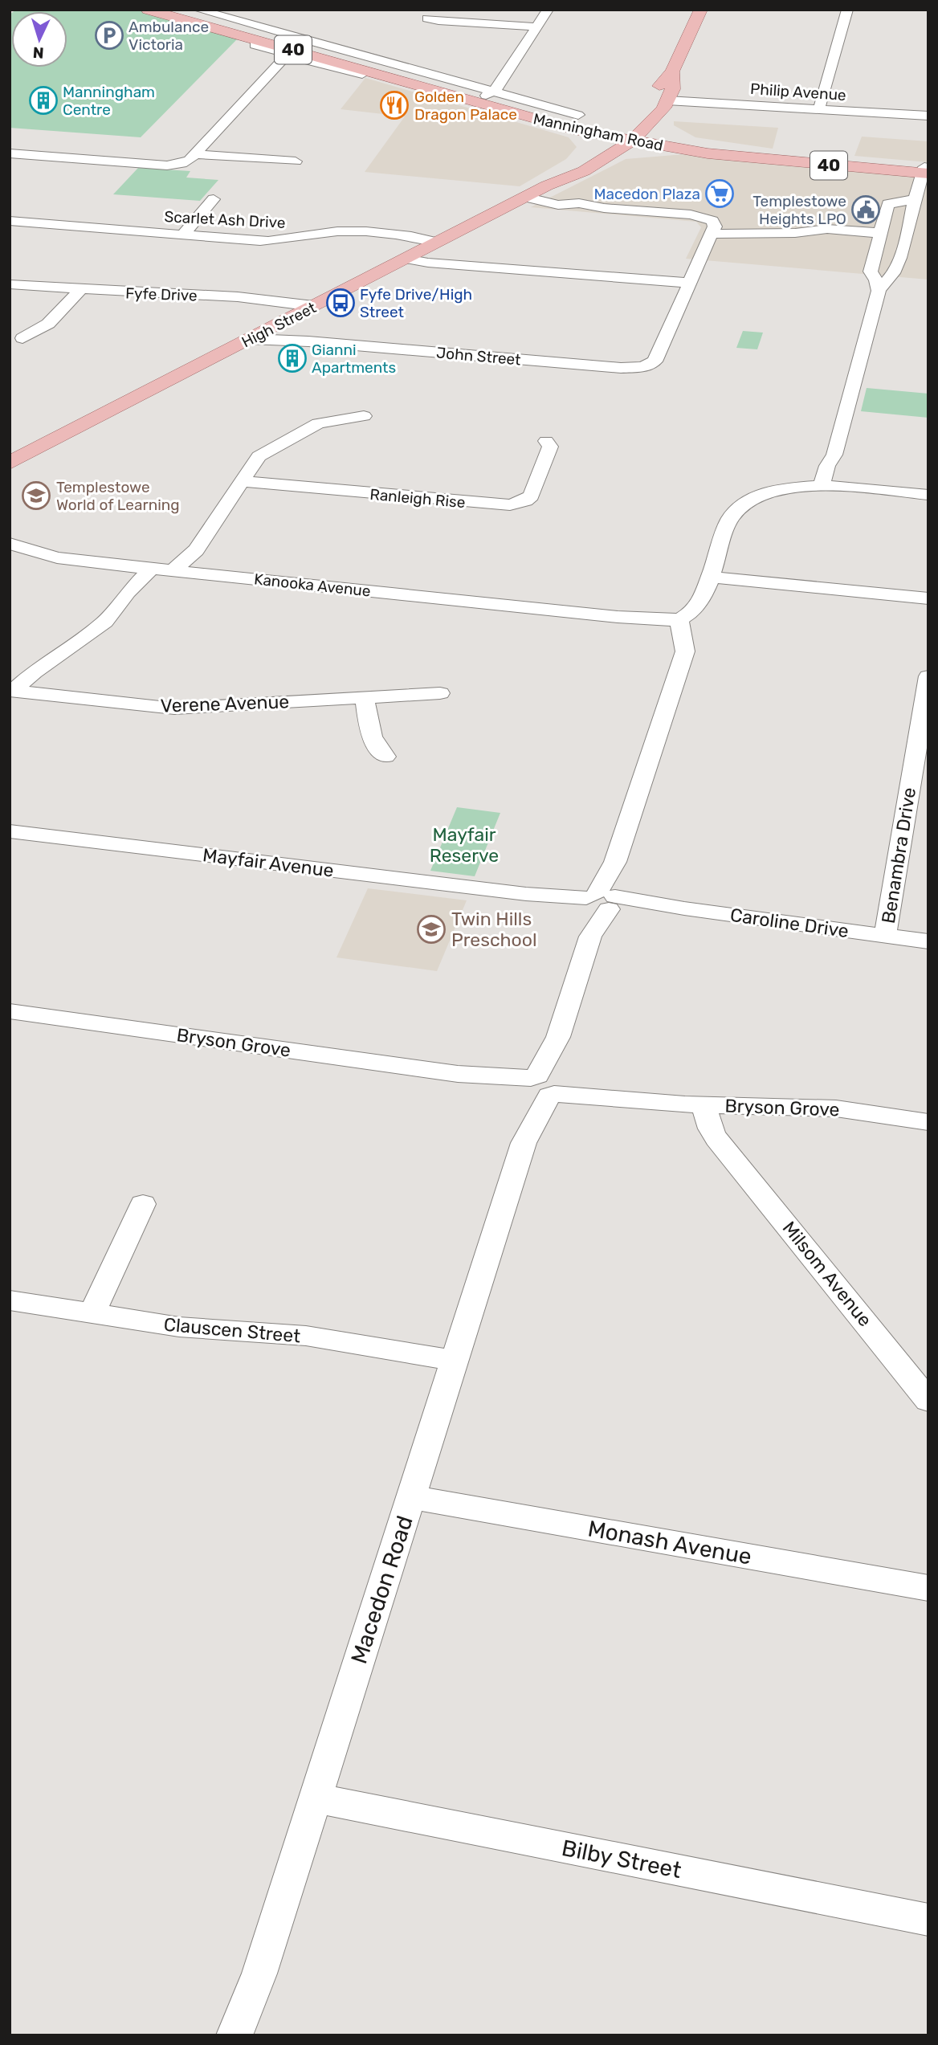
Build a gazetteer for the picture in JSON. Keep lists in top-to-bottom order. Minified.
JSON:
{"streets":{"main road":["40","Manningham Road","High Street"],"street":["Philip Avenue","Scarlet Ash Drive","Fyfe Drive","John Street","Ranleigh Rise","Kanooka Avenue","Verene Avenue","Benambra Drive","Mayfair Avenue","Caroline Drive","Bryson Grove","Milsom Avenue","Clauscen Street","Monash Avenue","Macedon Road","Bilby Street"]},"crossings":[["Philip Avenue","High Street"],["Manningham Road","High Street"],["Scarlet Ash Drive","High Street"],["Fyfe Drive","High Street"],["High Street","John Street"],["Benambra Drive","Caroline Drive"],["Mayfair Avenue","Caroline Drive"],["Mayfair Avenue","Macedon Road"],["Caroline Drive","Macedon Road"],["Bryson Grove","Milsom Avenue"],["Bryson Grove","Macedon Road"],["Clauscen Street","Macedon Road"],["Monash Avenue","Macedon Road"],["Macedon Road","Bilby Street"]],"parks":["Mayfair Reserve"],"places":{"parking":["Ambulance Victoria"],"building":["Manningham Centre","Gianni Apartments"],"restaurant":["Golden Dragon Palace"],"supermarket":["Macedon Plaza"],"public building":["Templestowe Heights LPO"],"bus stop":["Fyfe Drive/High Street"],"school or university":["Templestowe World of Learning","Twin Hills Preschool"]},"north":"bottom"}
